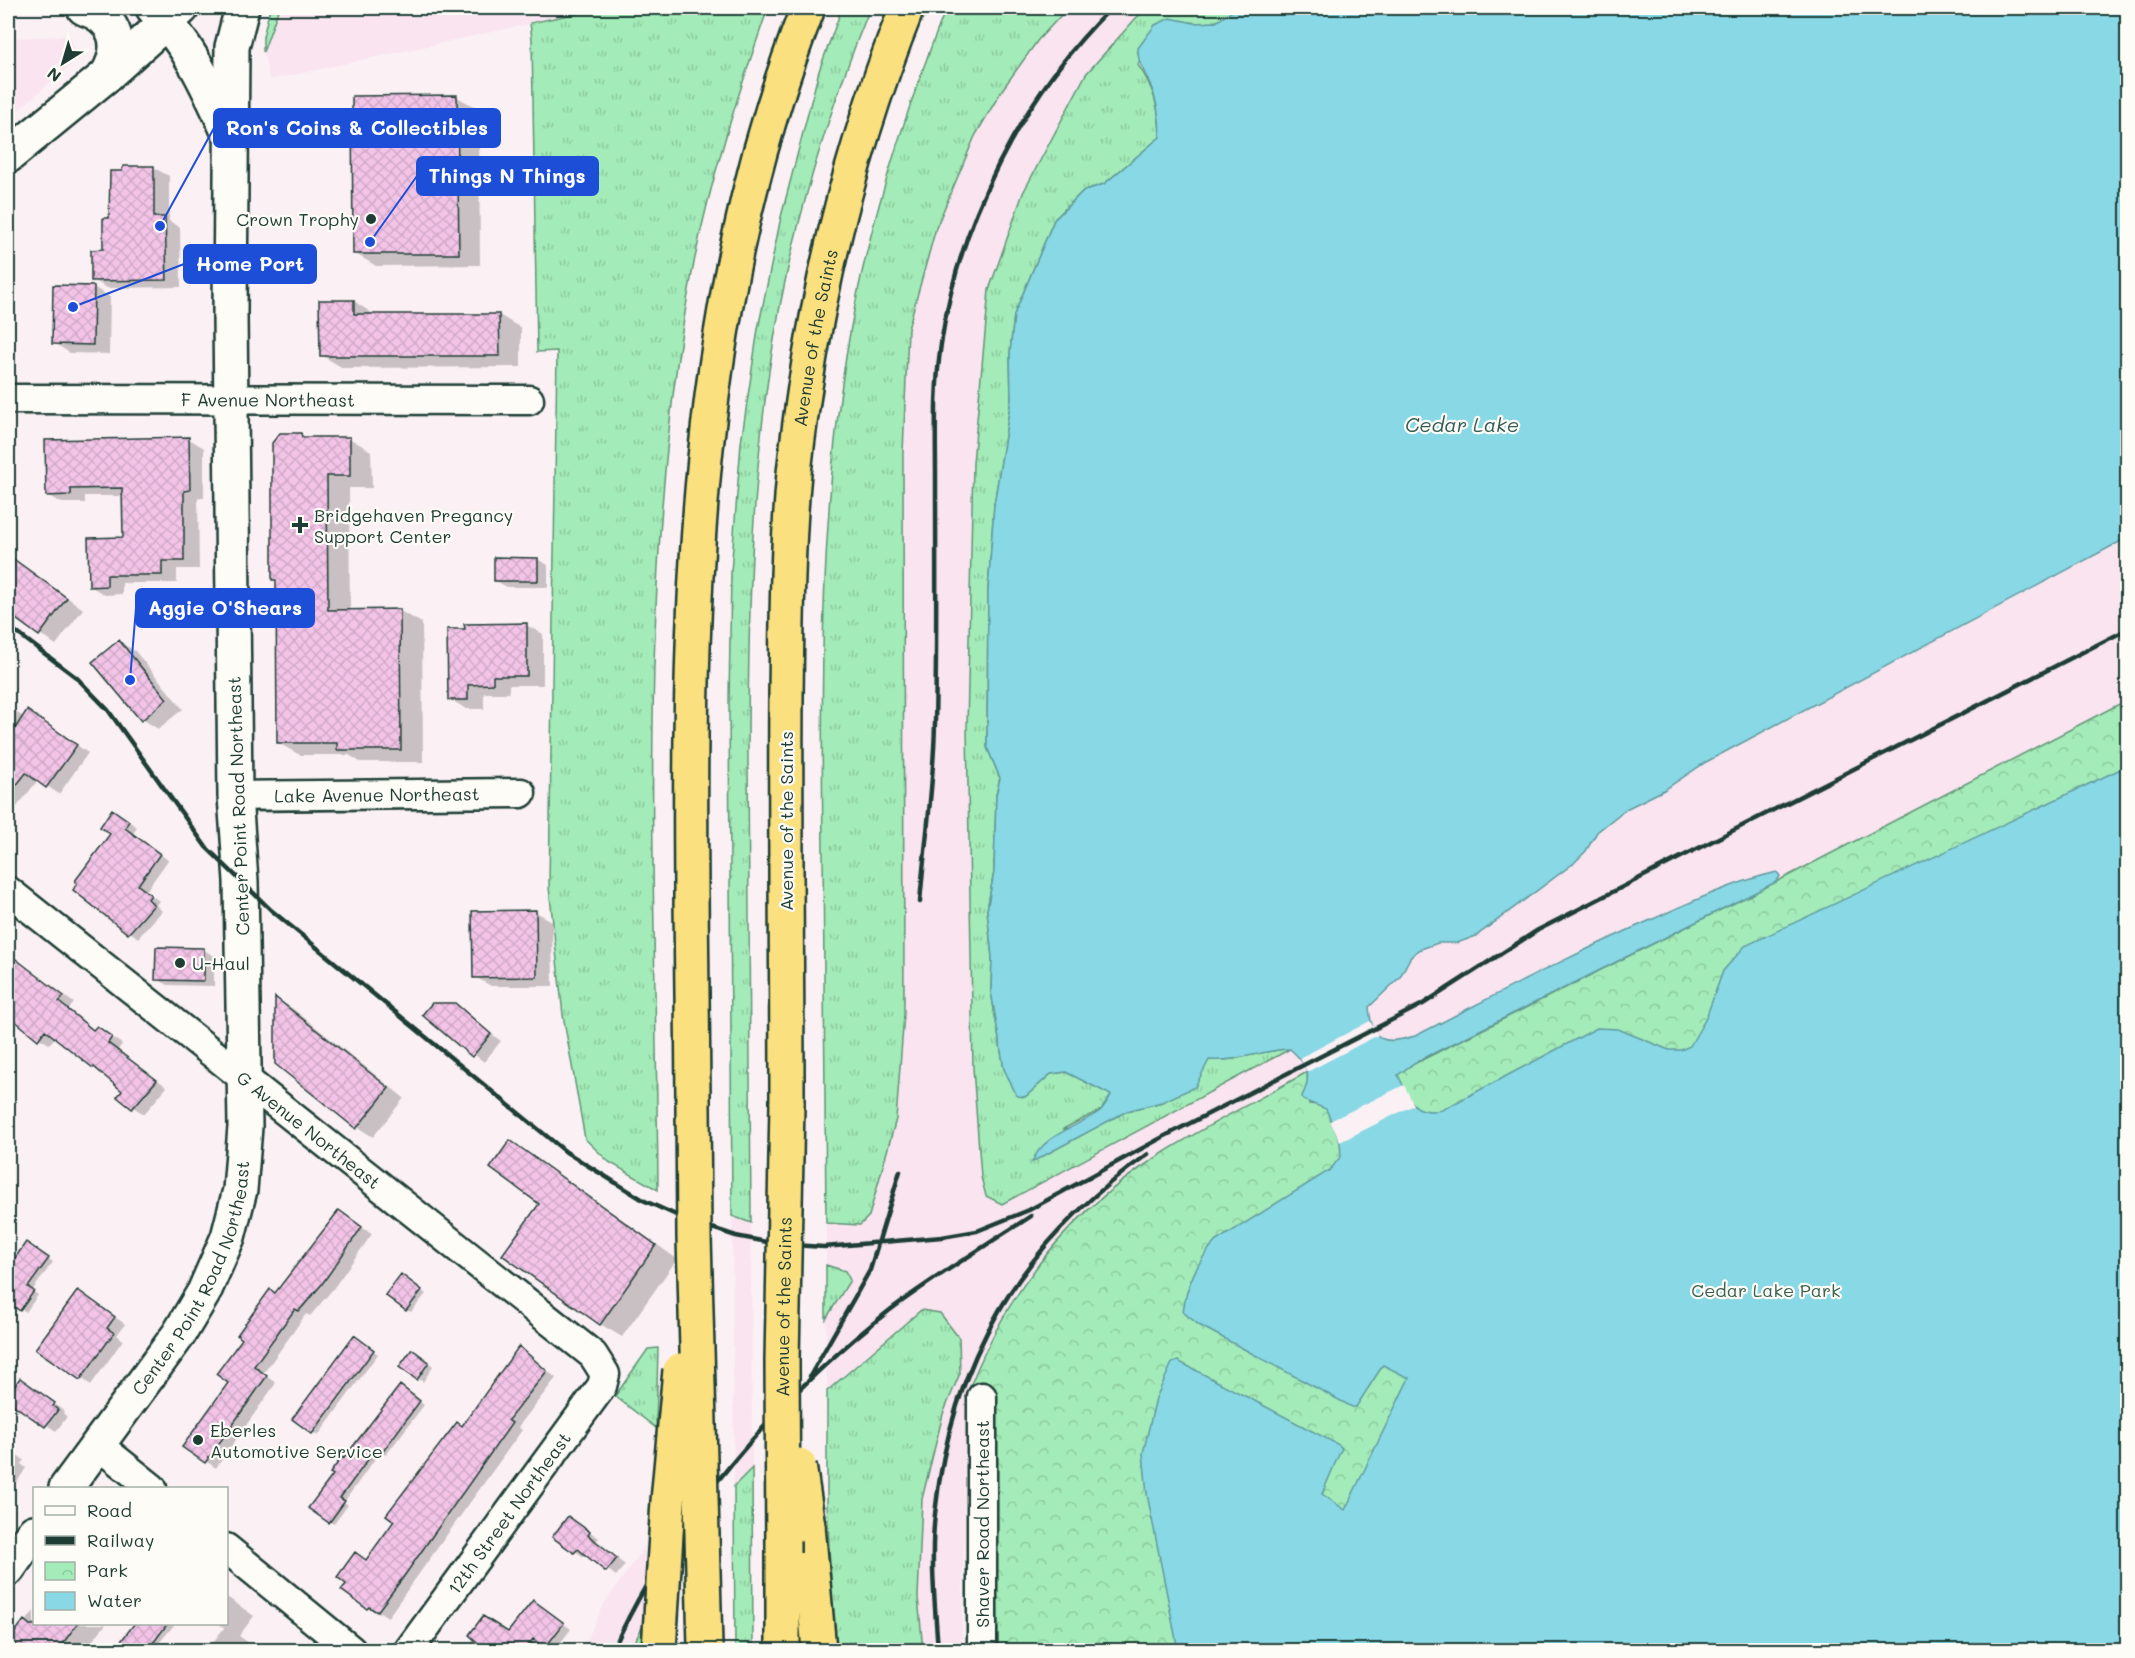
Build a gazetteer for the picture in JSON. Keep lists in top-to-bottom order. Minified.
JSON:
{"streets":{"highway":["Avenue of the Saints"],"main road":["Center Point Road Northeast"],"street":["F Avenue Northeast","Lake Avenue Northeast","G Avenue Northeast","12th Street Northeast","Shaver Road Northeast"]},"crossings":[["F Avenue Northeast","Center Point Road Northeast"],["Lake Avenue Northeast","Center Point Road Northeast"],["Center Point Road Northeast","G Avenue Northeast"],["G Avenue Northeast","12th Street Northeast"]],"water":["Cedar Lake"],"parks":["Cedar Lake Park"],"places":{"other":["Crown Trophy","Ron's Coins & Collectibles","Things N Things","Home Port","Aggie O'Shears","U-Haul","Eberles Automotive Service"],"health":["Bridgehaven Pregancy Support Center"]},"legend":["Road","Railway","Park","Water"],"north":"bottom left"}
